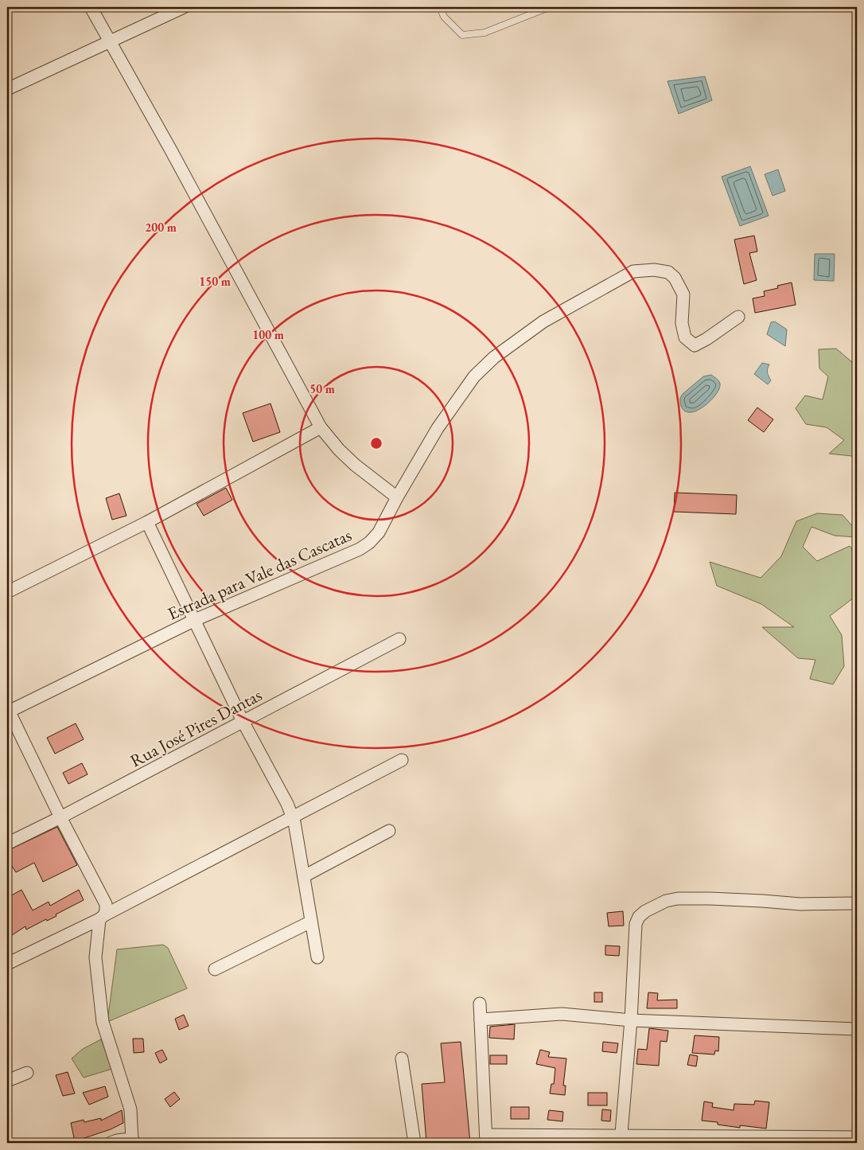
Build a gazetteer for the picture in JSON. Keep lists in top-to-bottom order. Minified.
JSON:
{"streets":{"street":["Estrada para Vale das Cascatas","Rua José Pires Dantas"]},"rings":["200 m","150 m","100 m","50 m"]}
